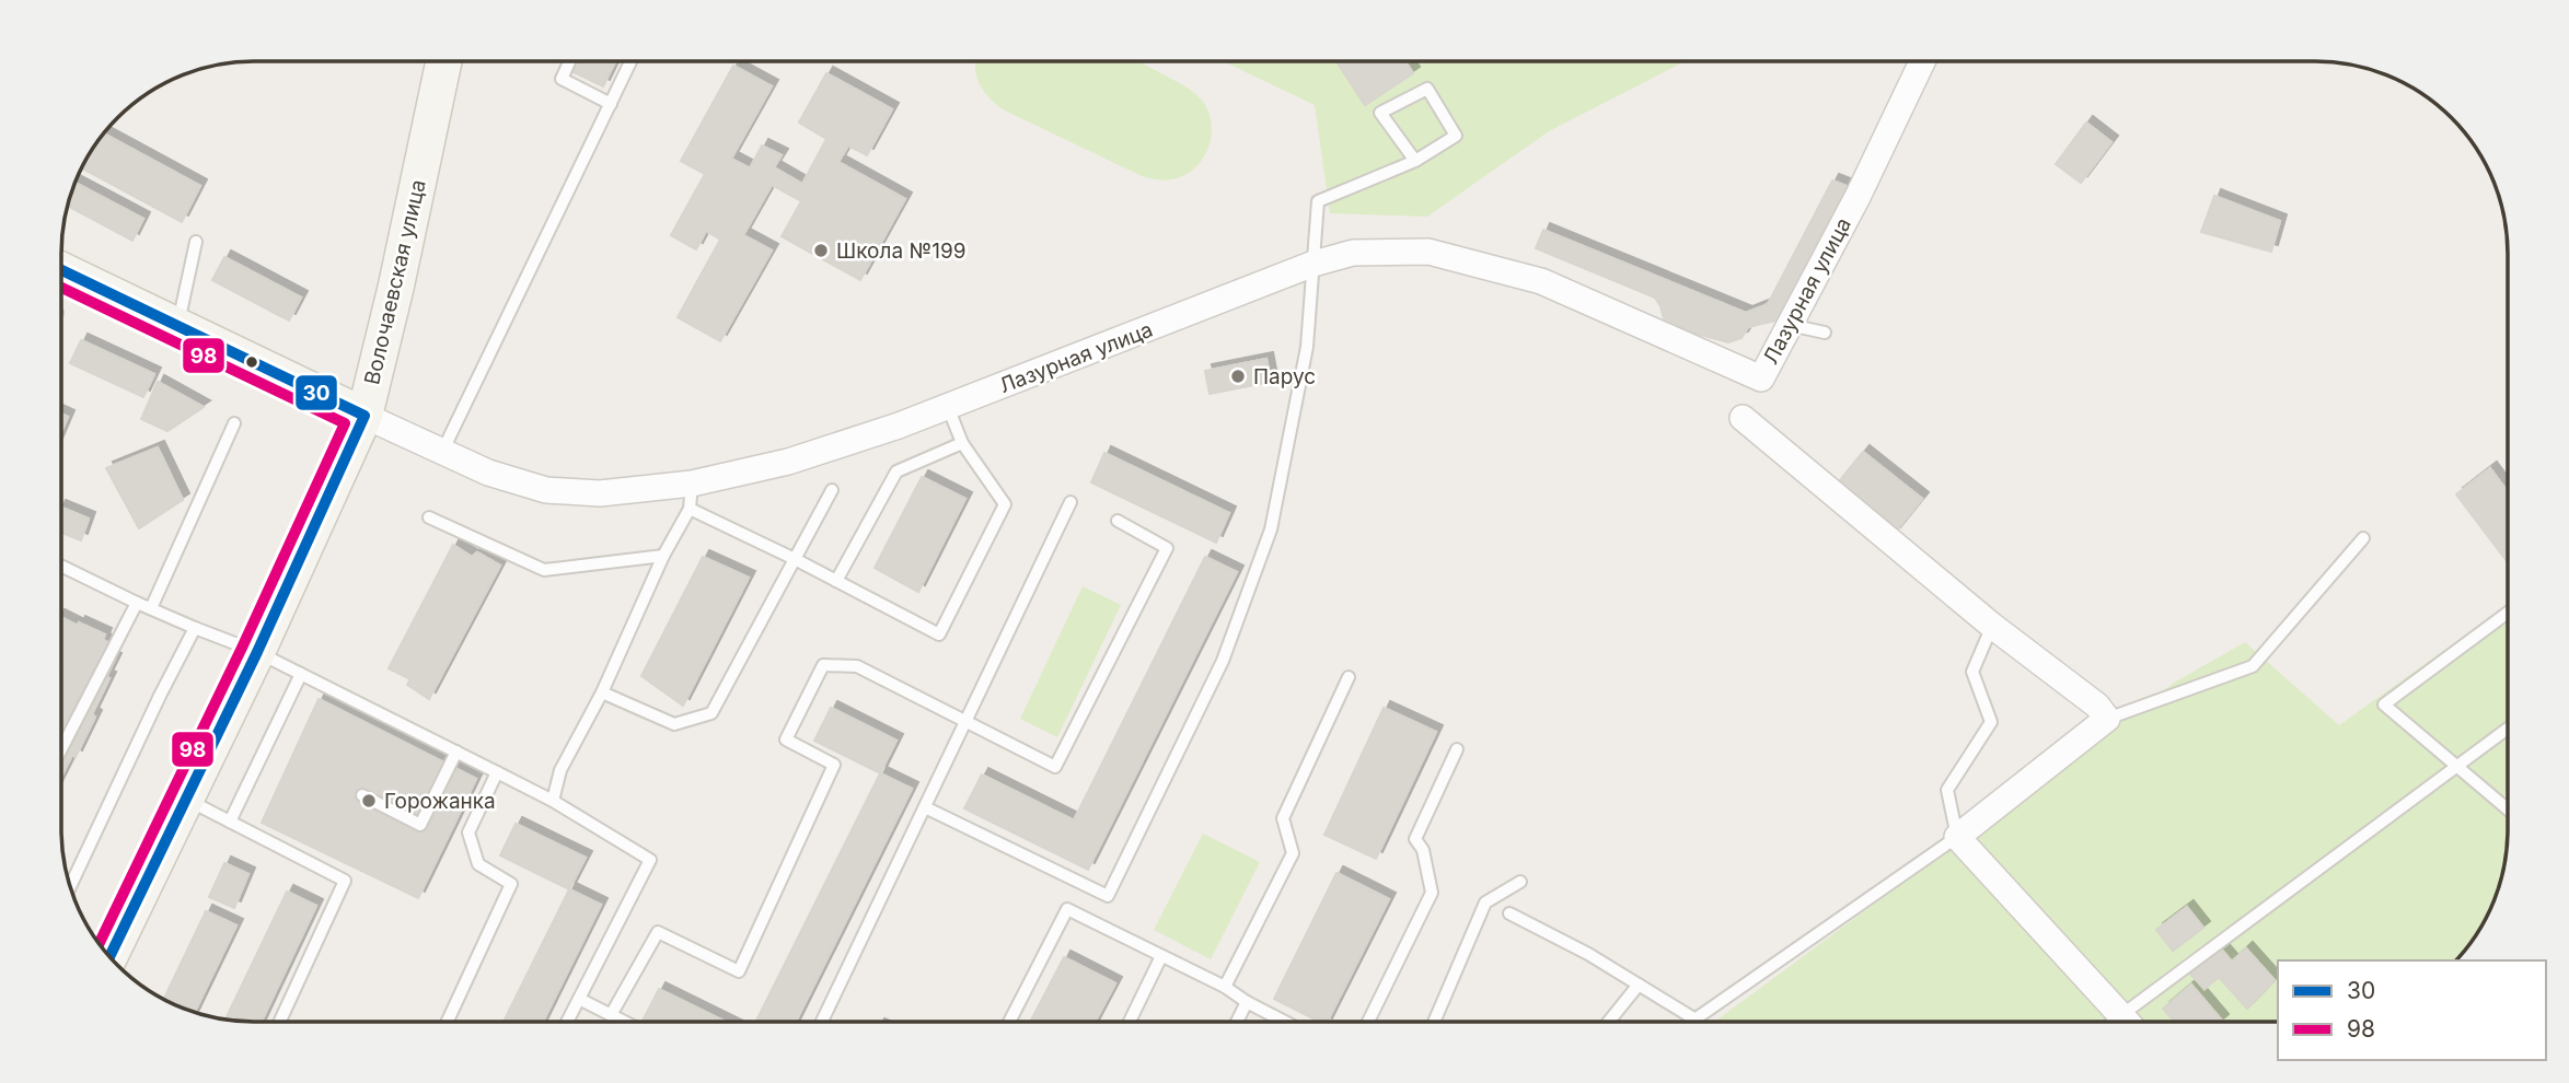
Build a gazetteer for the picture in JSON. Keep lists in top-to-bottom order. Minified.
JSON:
{"streets":{"street":["Волочаевская улица","Лазурная улица"]},"crossings":[["Волочаевская улица","Лазурная улица"]],"places":["Школа №199","Парус","Горожанка"],"lines":["transit line 30","transit line 98"],"legend":["30","98"]}
